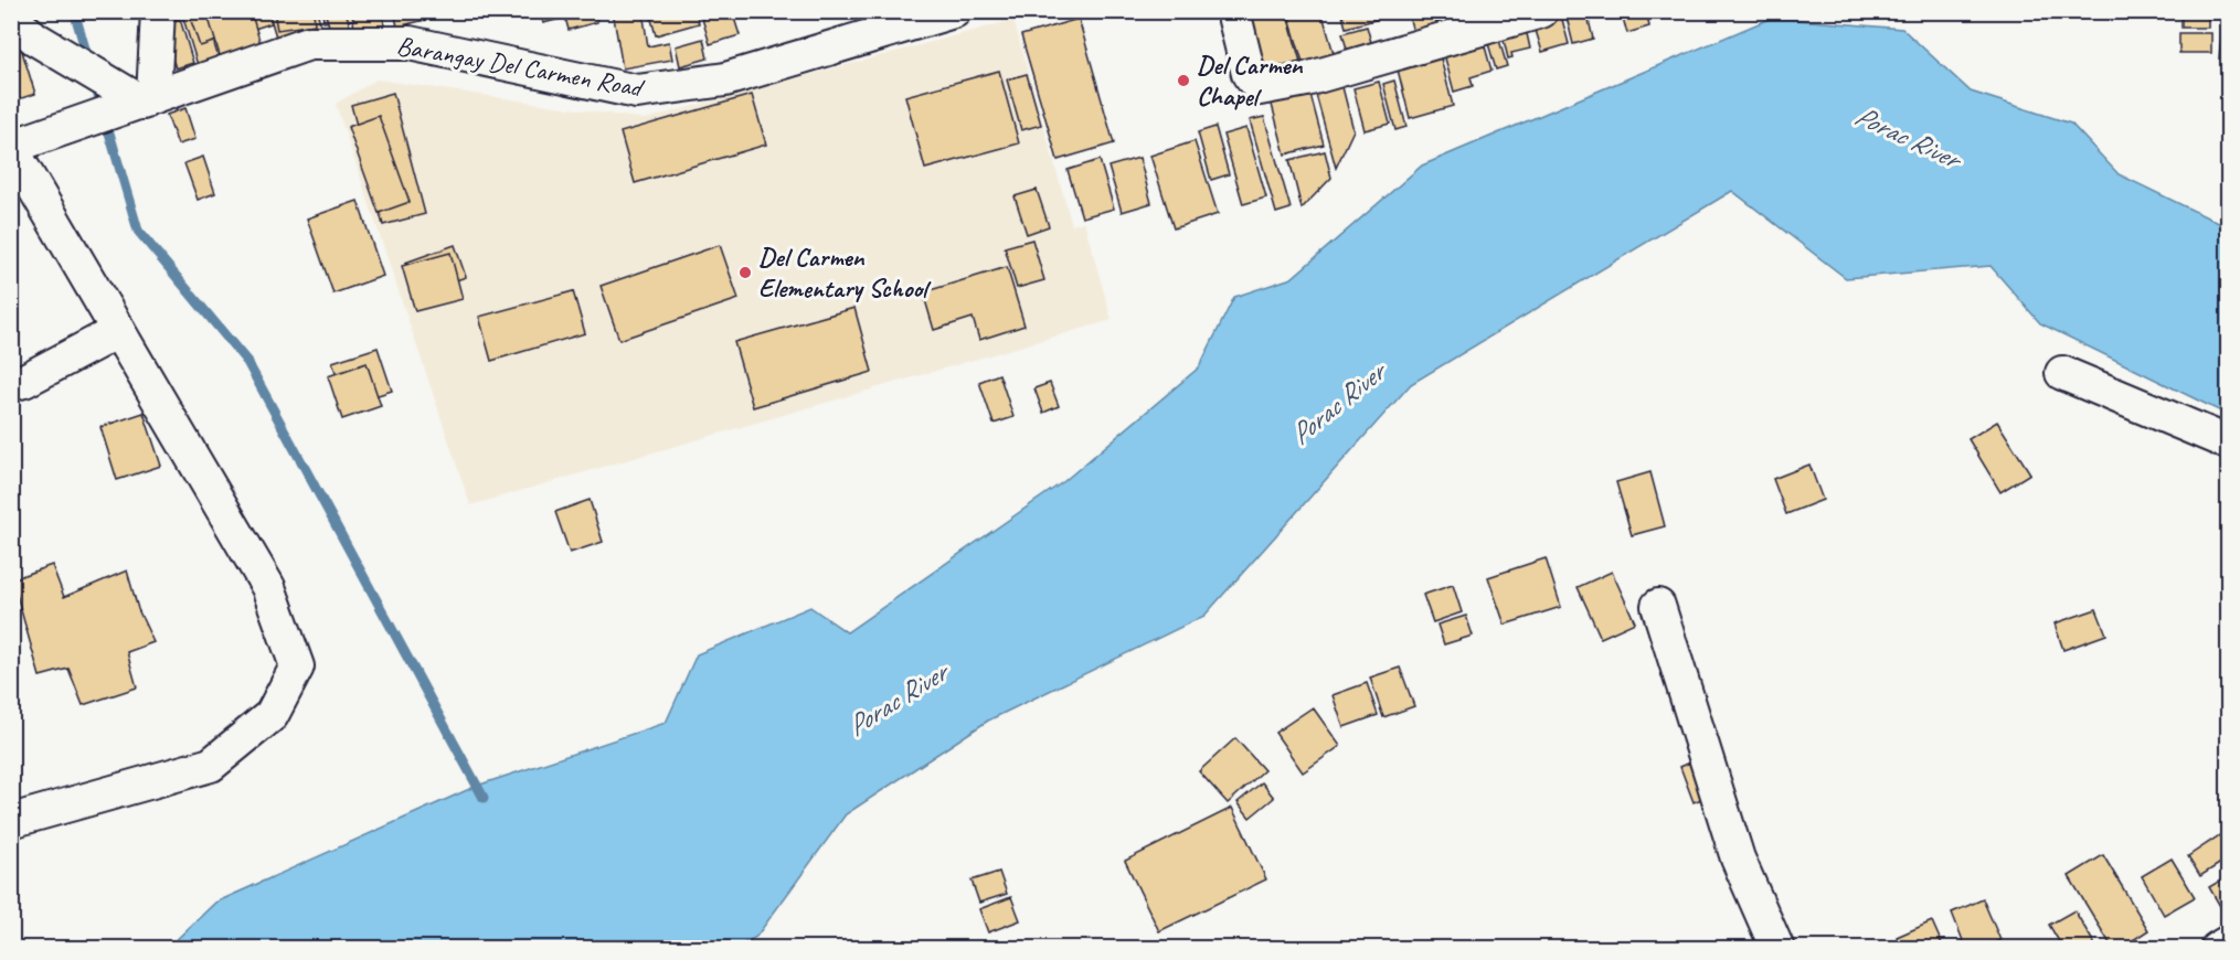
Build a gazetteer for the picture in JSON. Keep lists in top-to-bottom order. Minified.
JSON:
{"streets":{"street":["Barangay Del Carmen Road"]},"water":["Porac River"],"places":["Del Carmen Chapel","Del Carmen Elementary School"]}
